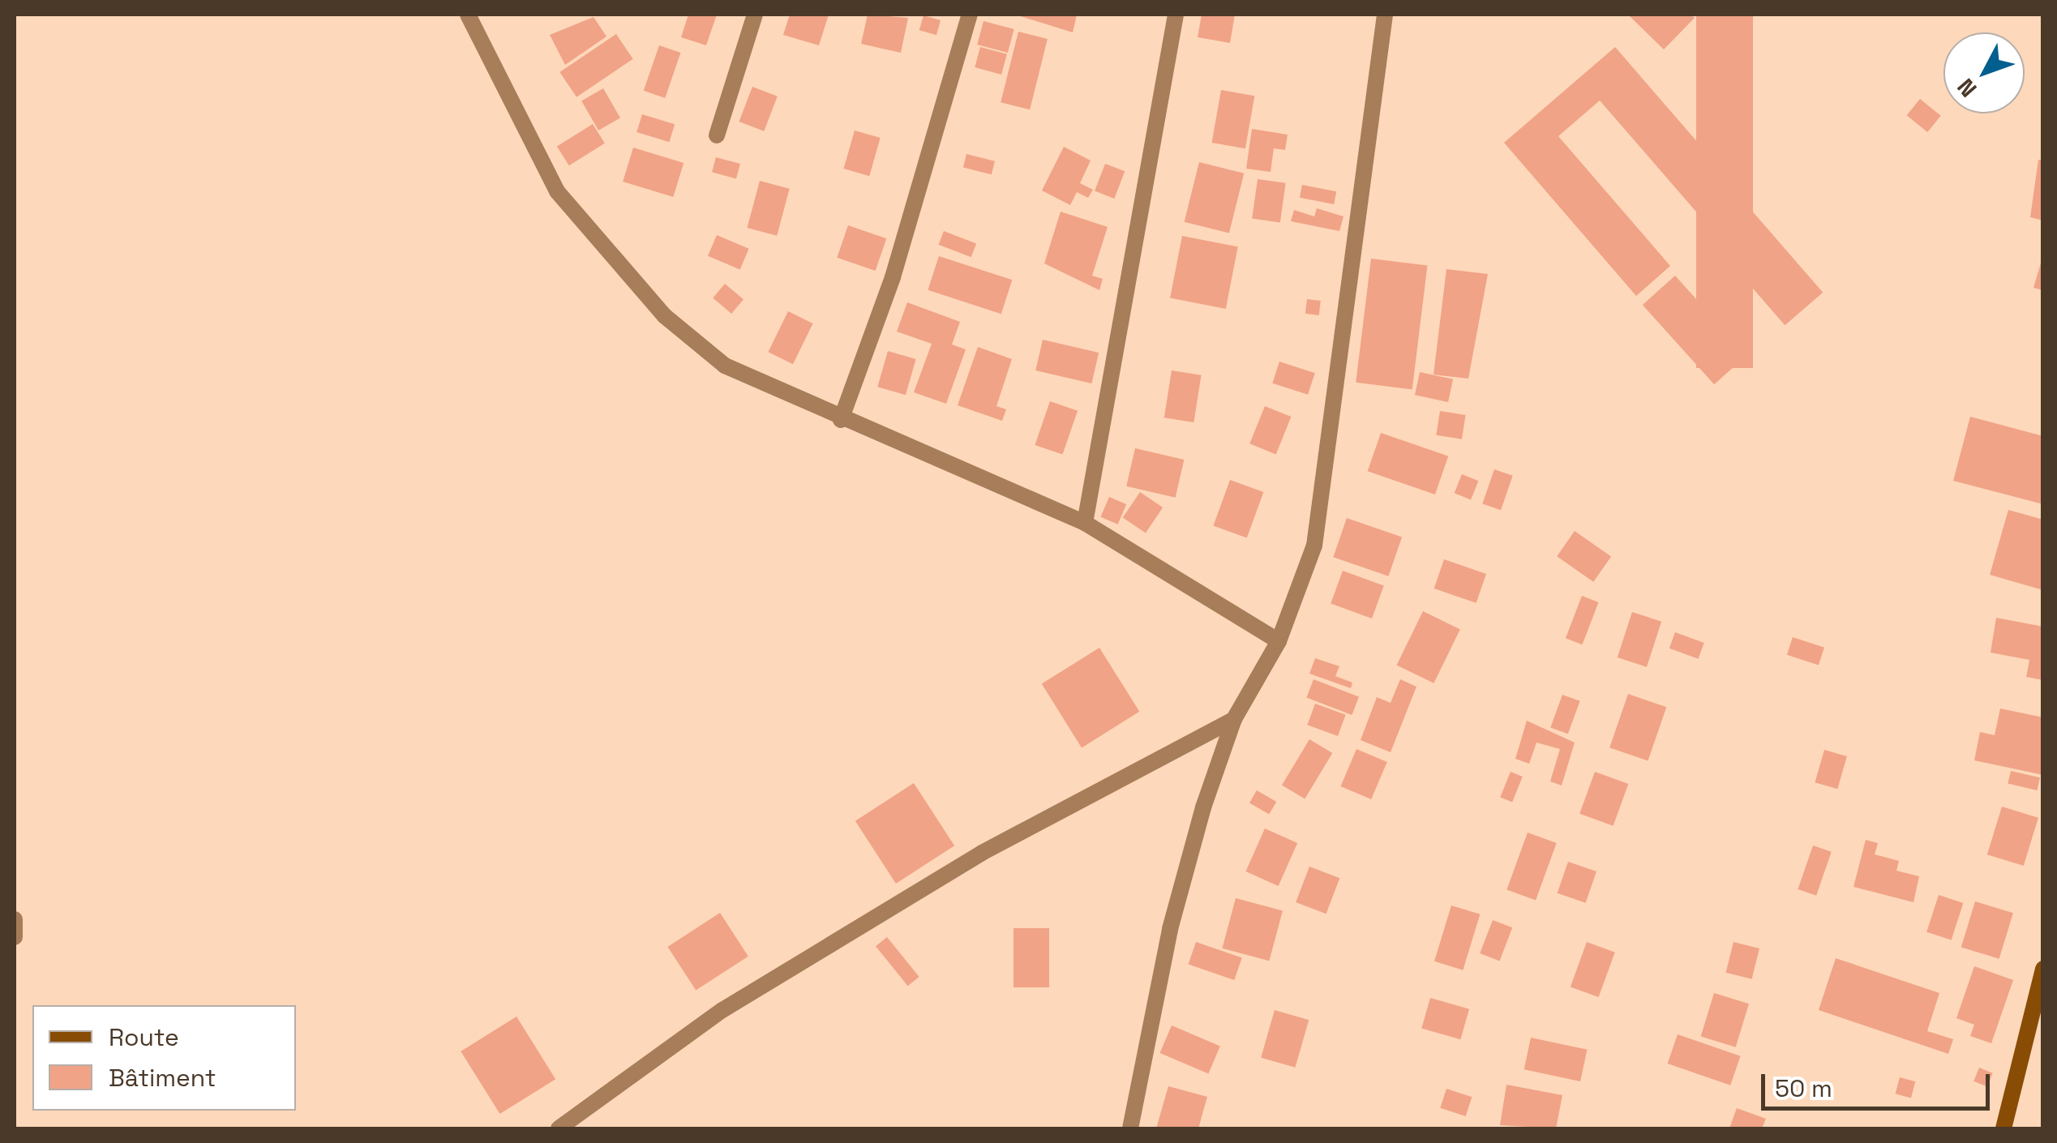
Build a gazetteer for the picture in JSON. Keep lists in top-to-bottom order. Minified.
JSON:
{"legend":["Route","Bâtiment"],"scale_bar":"50 m","north":"bottom left"}
